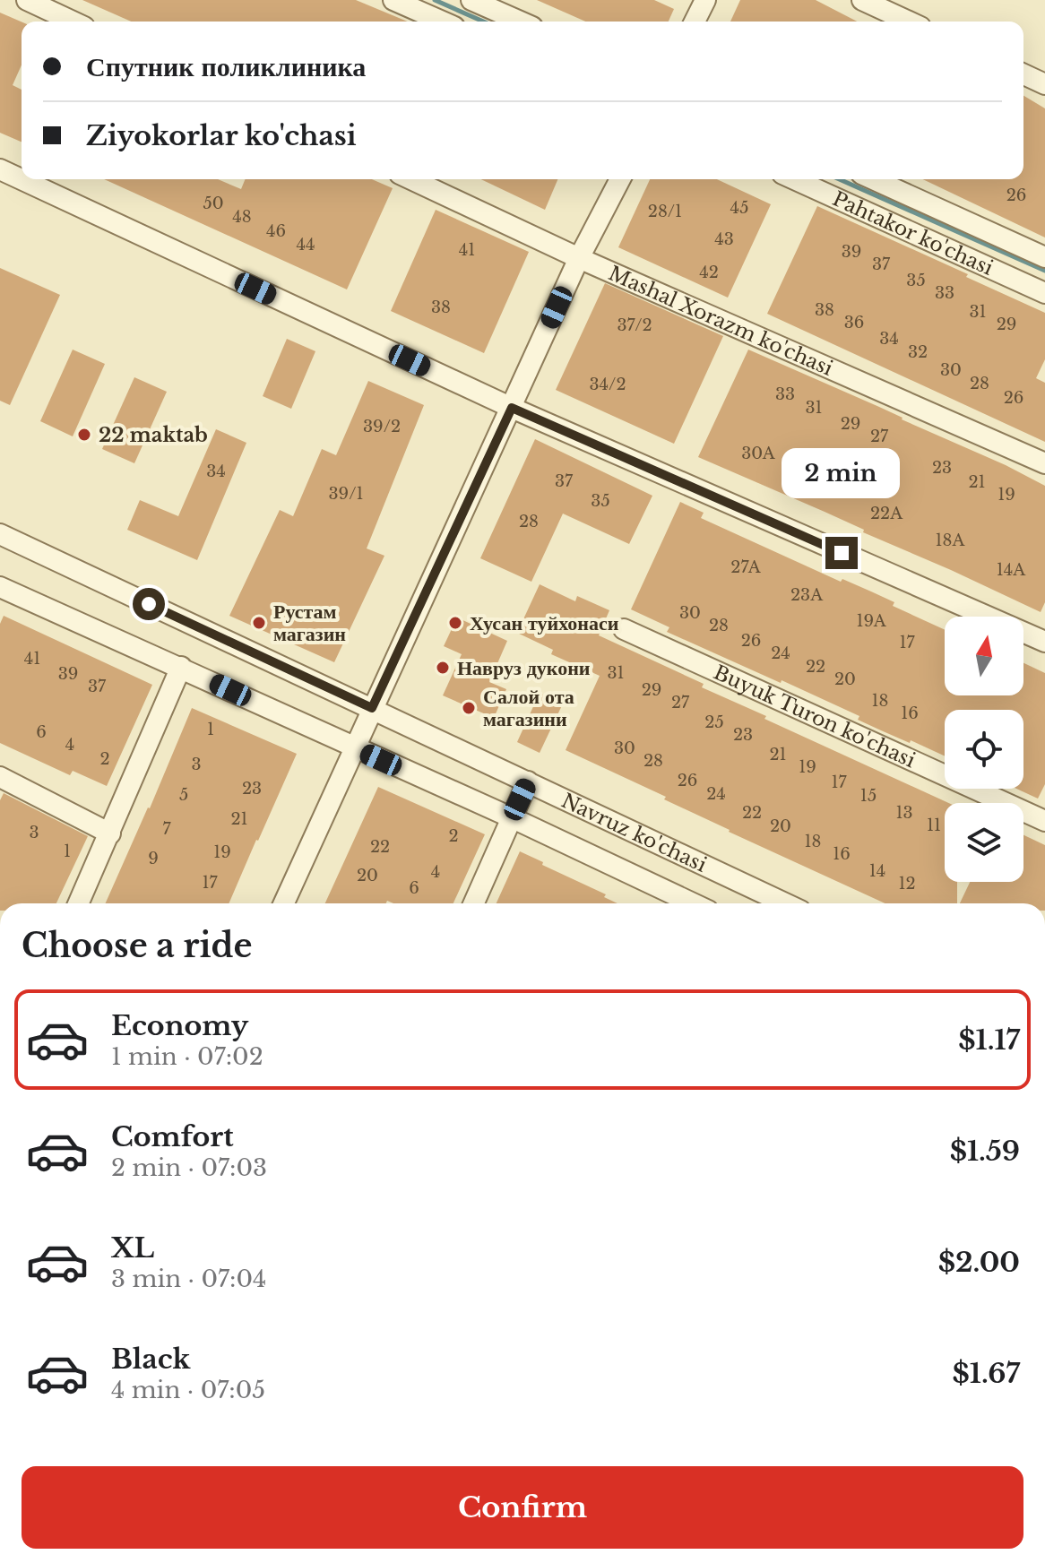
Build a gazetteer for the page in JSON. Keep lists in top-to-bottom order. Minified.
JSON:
{"streets":{"street":["Pahtakor ko'chasi","Mashal Xorazm ko'chasi","Buyuk Turon ko'chasi","Navruz ko'chasi"]},"places":["22 maktab","Рустам магазин","Хусан туйхонаси","Навруз дукони","Салой ота магазини"],"house_numbers":["26","50","45","28/1","48","46","43","44","41","39","37","42","35","33","38","38","31","36","29","37/2","34","32","30","28","34/2","33","26","31","29","39/2","27","30A","23","34","37","21","39/1","19","35","22A","28","18A","27A","14A","23A","30","19A","28","26","17","24","41","22","31","39","20","37","29","18","27","16","25","1","6","23","4","30","21","2","28","3","19","26","17","23","24","5","15","22","13","21","11","20","7","3","2","18","22","1","19","16","9","14","4","20","17","12","6"],"north":"top","page":{"banner":["Спутник поликлиника","Ziyokorlar ko'chasi"],"bubble":"2 min","heading":"Choose a ride","list":[{"name":"Economy","note":"1 min · 07:02","value":"$1.17"},{"name":"Comfort","note":"2 min · 07:03","value":"$1.59"},{"name":"XL","note":"3 min · 07:04","value":"$2.00"},{"name":"Black","note":"4 min · 07:05","value":"$1.67"}],"buttons":"Confirm"}}
